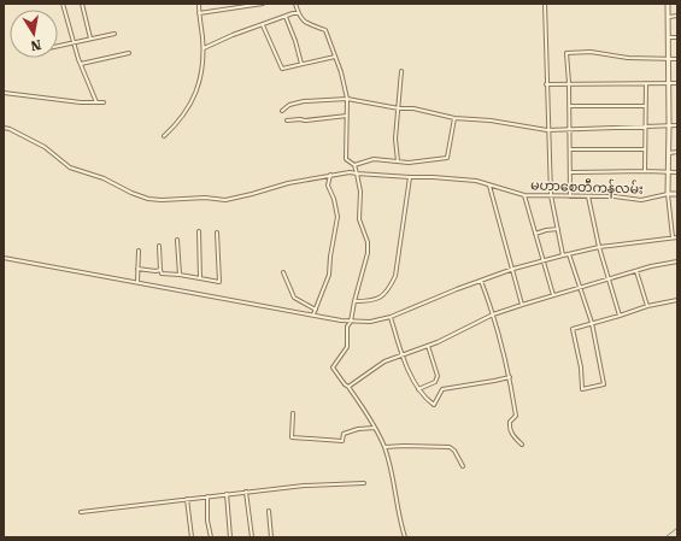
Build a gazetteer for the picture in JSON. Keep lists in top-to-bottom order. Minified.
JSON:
{"streets":{"street":["မဟာစေတီကန်လမ်း"]},"north":"bottom"}
